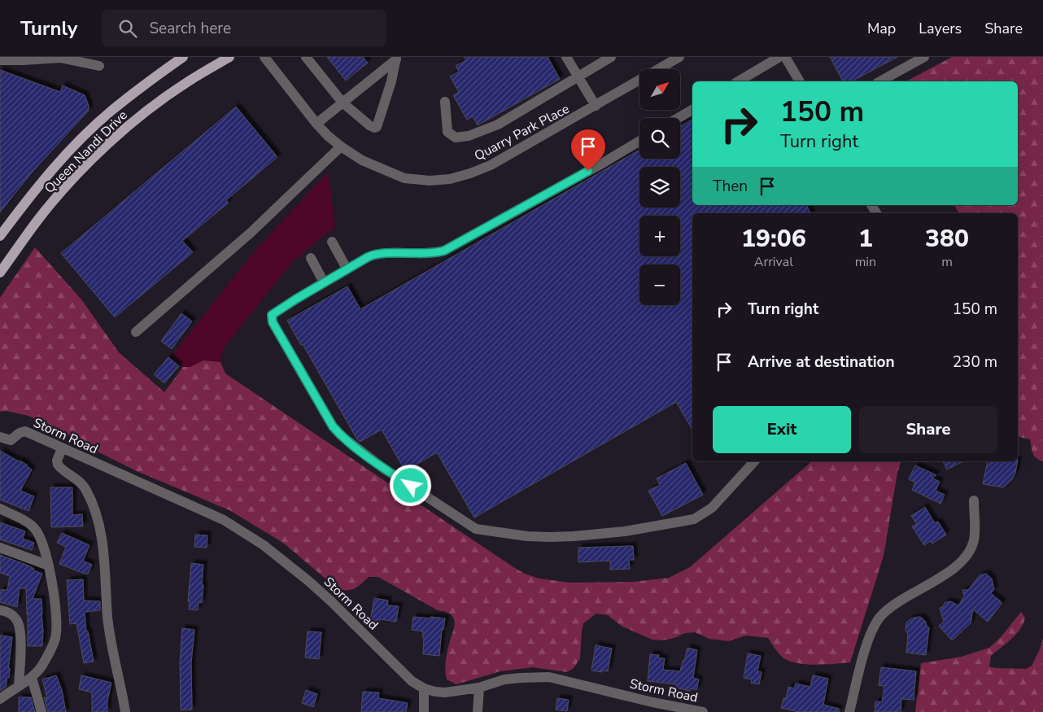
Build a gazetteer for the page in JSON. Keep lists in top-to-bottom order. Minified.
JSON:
{"streets":{"main road":["Queen Nandi Drive"],"street":["Quarry Park Place","Storm Road"]},"north":"top right","page":{"header":"Turnly","search":"Search here","nav":["Map","Layers","Share"],"map_buttons":["+","−"],"turn":["150 m","Turn right"],"then":"Then","eta":["19:06","Arrival","1","min","380","m"],"list":[{"name":"Turn right","value":"150 m"},{"name":"Arrive at destination","value":"230 m"}],"buttons":["Exit","Share"]}}
